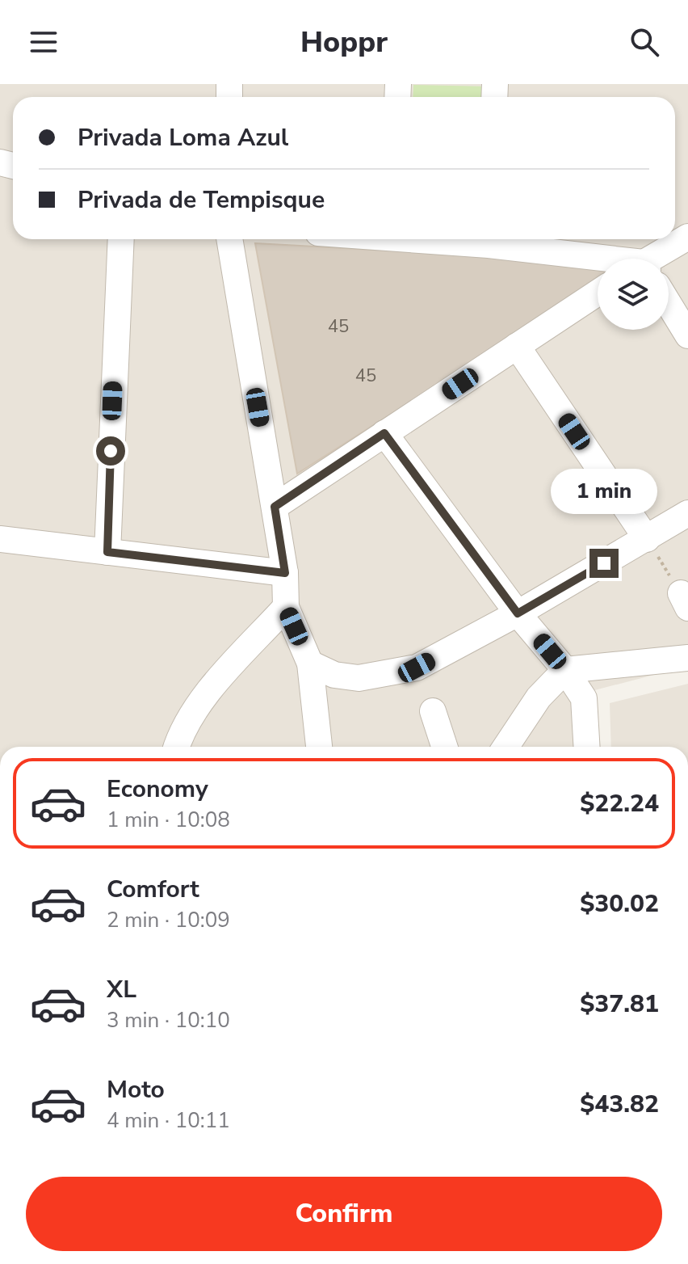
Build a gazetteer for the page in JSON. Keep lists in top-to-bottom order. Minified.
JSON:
{"house_numbers":["45","45"],"page":{"header":"Hoppr","banner":["Privada Loma Azul","Privada de Tempisque"],"bubble":"1 min","list":[{"name":"Economy","note":"1 min · 10:08","value":"$22.24"},{"name":"Comfort","note":"2 min · 10:09","value":"$30.02"},{"name":"XL","note":"3 min · 10:10","value":"$37.81"},{"name":"Moto","note":"4 min · 10:11","value":"$43.82"}],"buttons":"Confirm"}}
